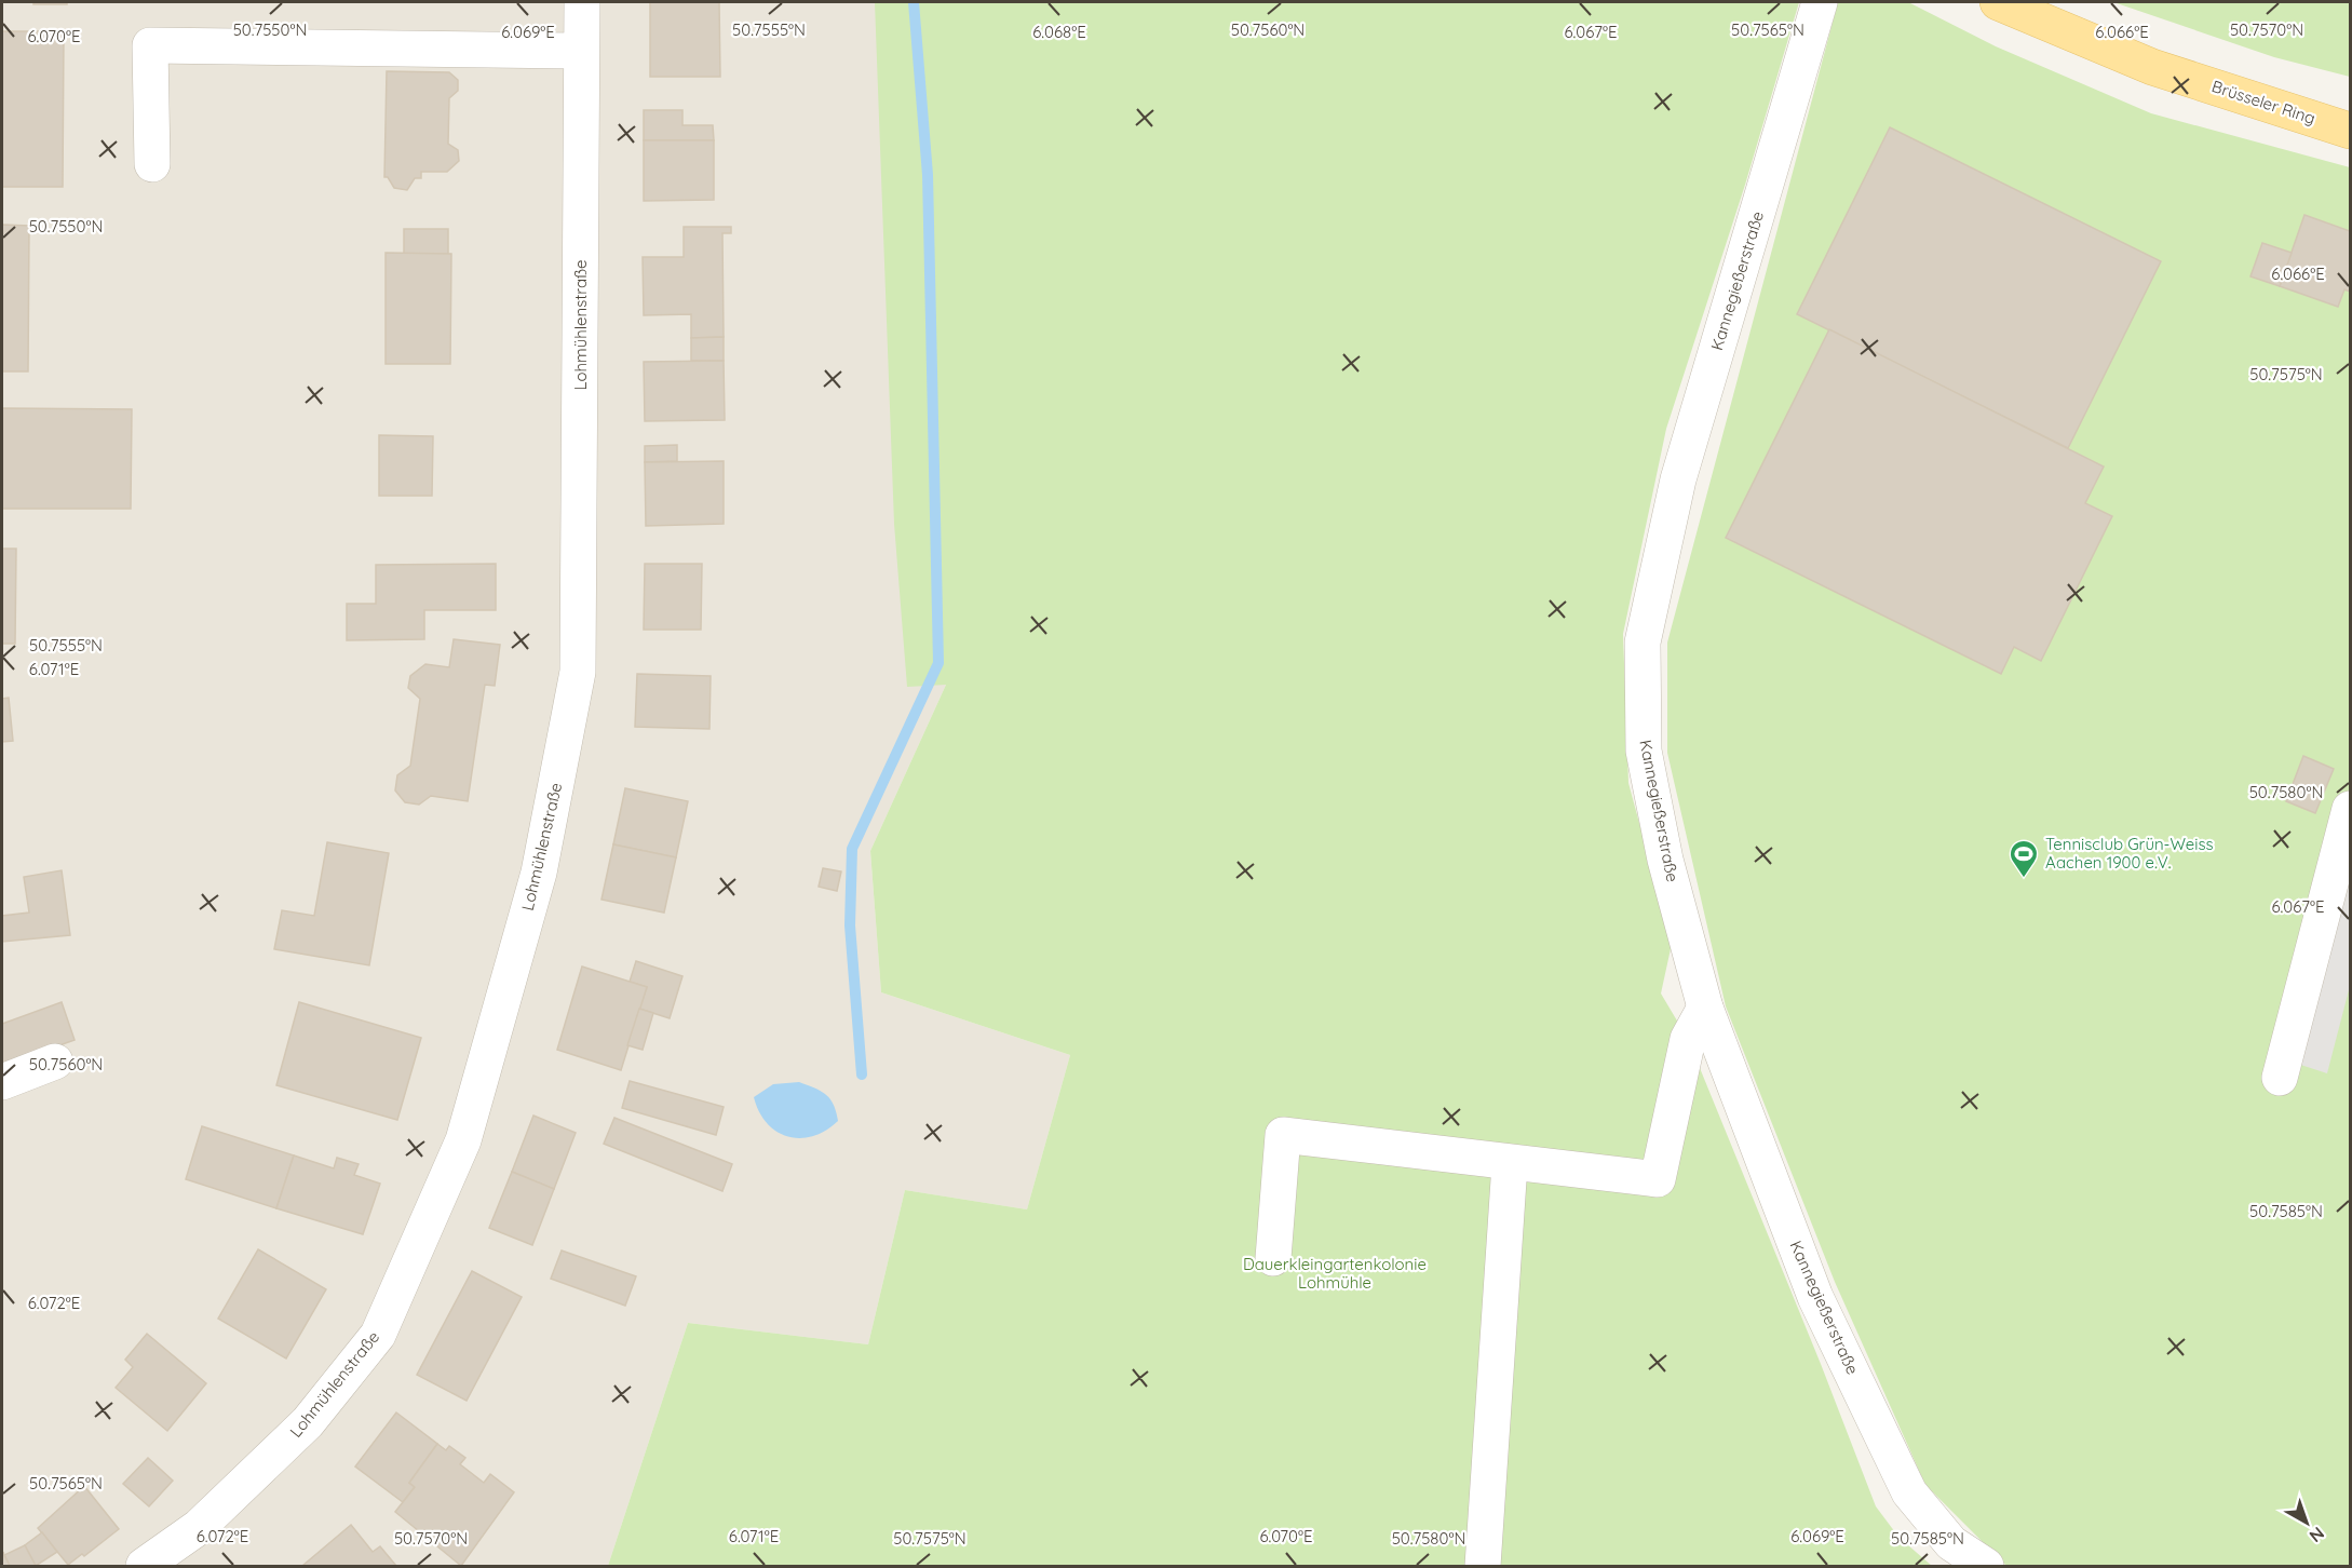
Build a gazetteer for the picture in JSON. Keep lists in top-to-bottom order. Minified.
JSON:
{"streets":{"main road":["Brüsseler Ring"],"street":["Kannegießerstraße","Lohmühlenstraße"]},"parks":["Dauerkleingartenkolonie Lohmühle"],"places":{"sports":["Tennisclub Grün-Weiss Aachen 1900 e.V."]},"north":"bottom right","coordinates":["50.7550°N","50.7555°N","50.7560°N","50.7565°N","50.7570°N","6.066°E","6.069°E","6.068°E","6.067°E","6.070°E","50.7575°N","6.071°E","50.7580°N","50.7585°N","6.072°E"]}
